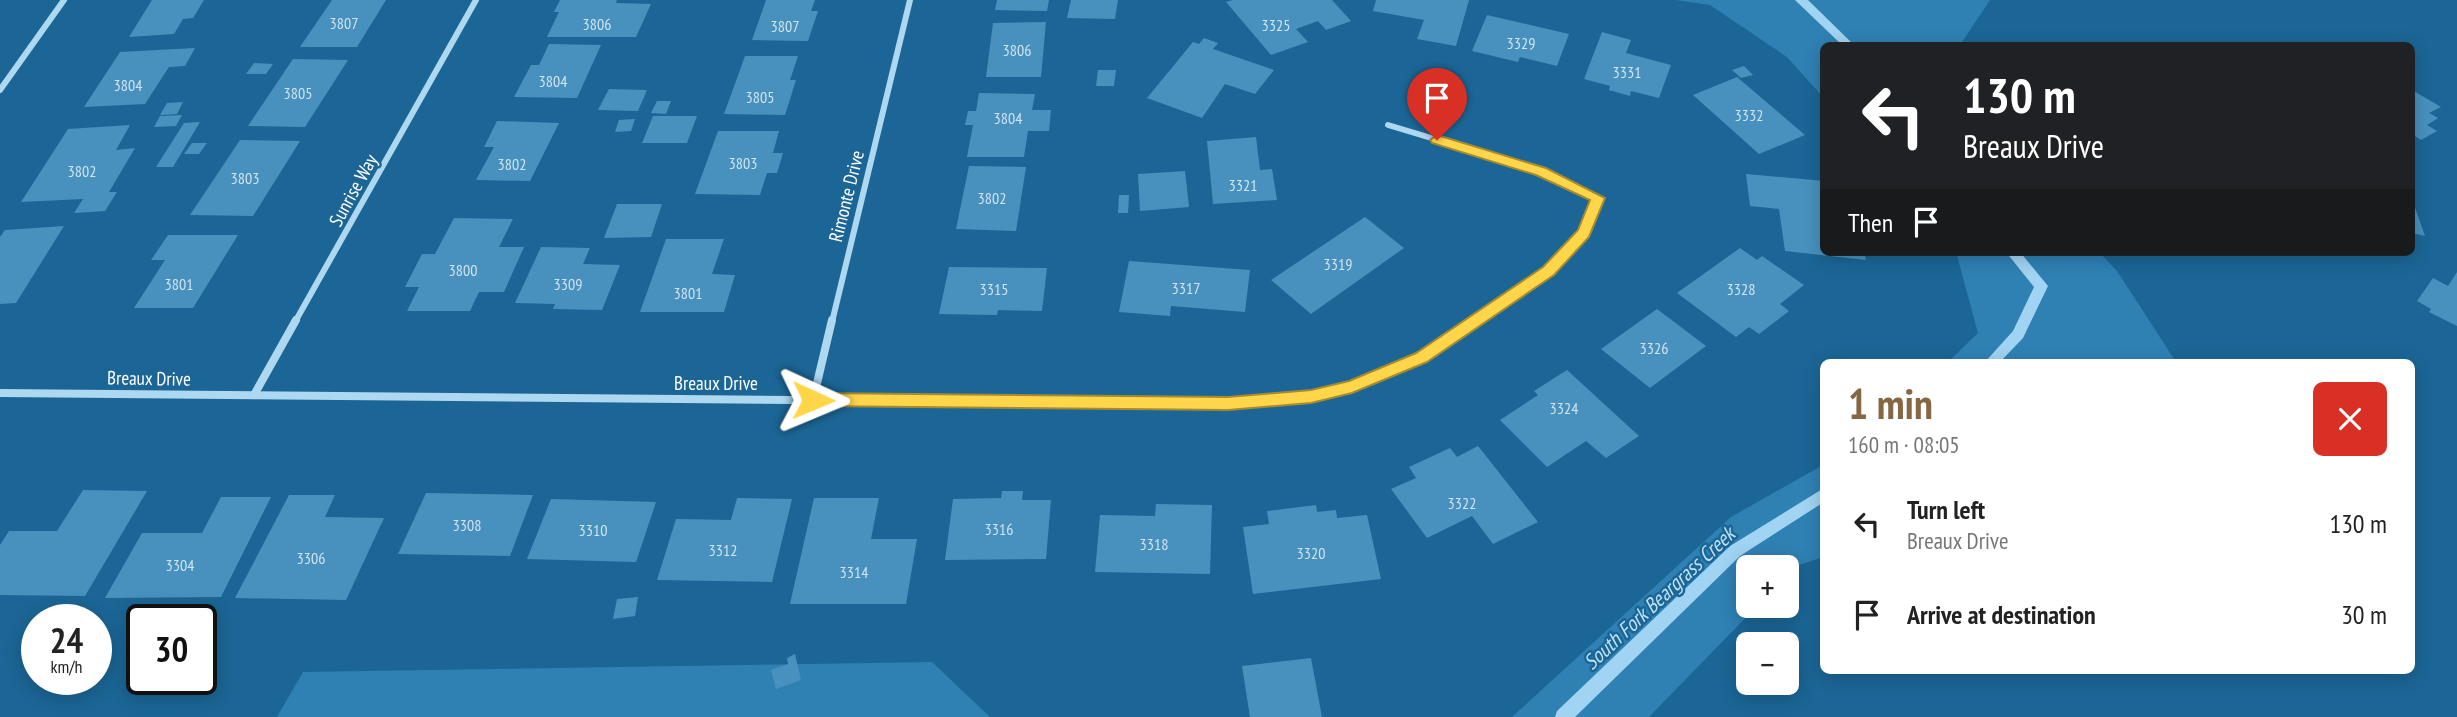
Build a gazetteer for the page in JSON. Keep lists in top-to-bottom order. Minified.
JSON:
{"streets":{"street":["Sunrise Way","Rimonte Drive","Breaux Drive"]},"crossings":[["Sunrise Way","Breaux Drive"],["Rimonte Drive","Breaux Drive"]],"water":["South Fork Beargrass Creek"],"house_numbers":["3807","3806","3325","3807","3329","3806","3331","3804","3804","3805","3805","3332","3804","3803","3802","3802","3803","3321","3802","3319","3800","3801","3309","3317","3315","3328","3801","3326","3324","3322","3308","3316","3310","3318","3312","3320","3306","3304","3314"],"page":{"turn":["130 m","Breaux Drive"],"then":"Then","heading":["1 min","160 m · 08:05"],"list":[{"name":"Turn left","note":"Breaux Drive","value":"130 m"},{"name":"Arrive at destination","value":"30 m"}],"map_buttons":["+","−"],"speed":"24 km/h","limit":"30"}}
